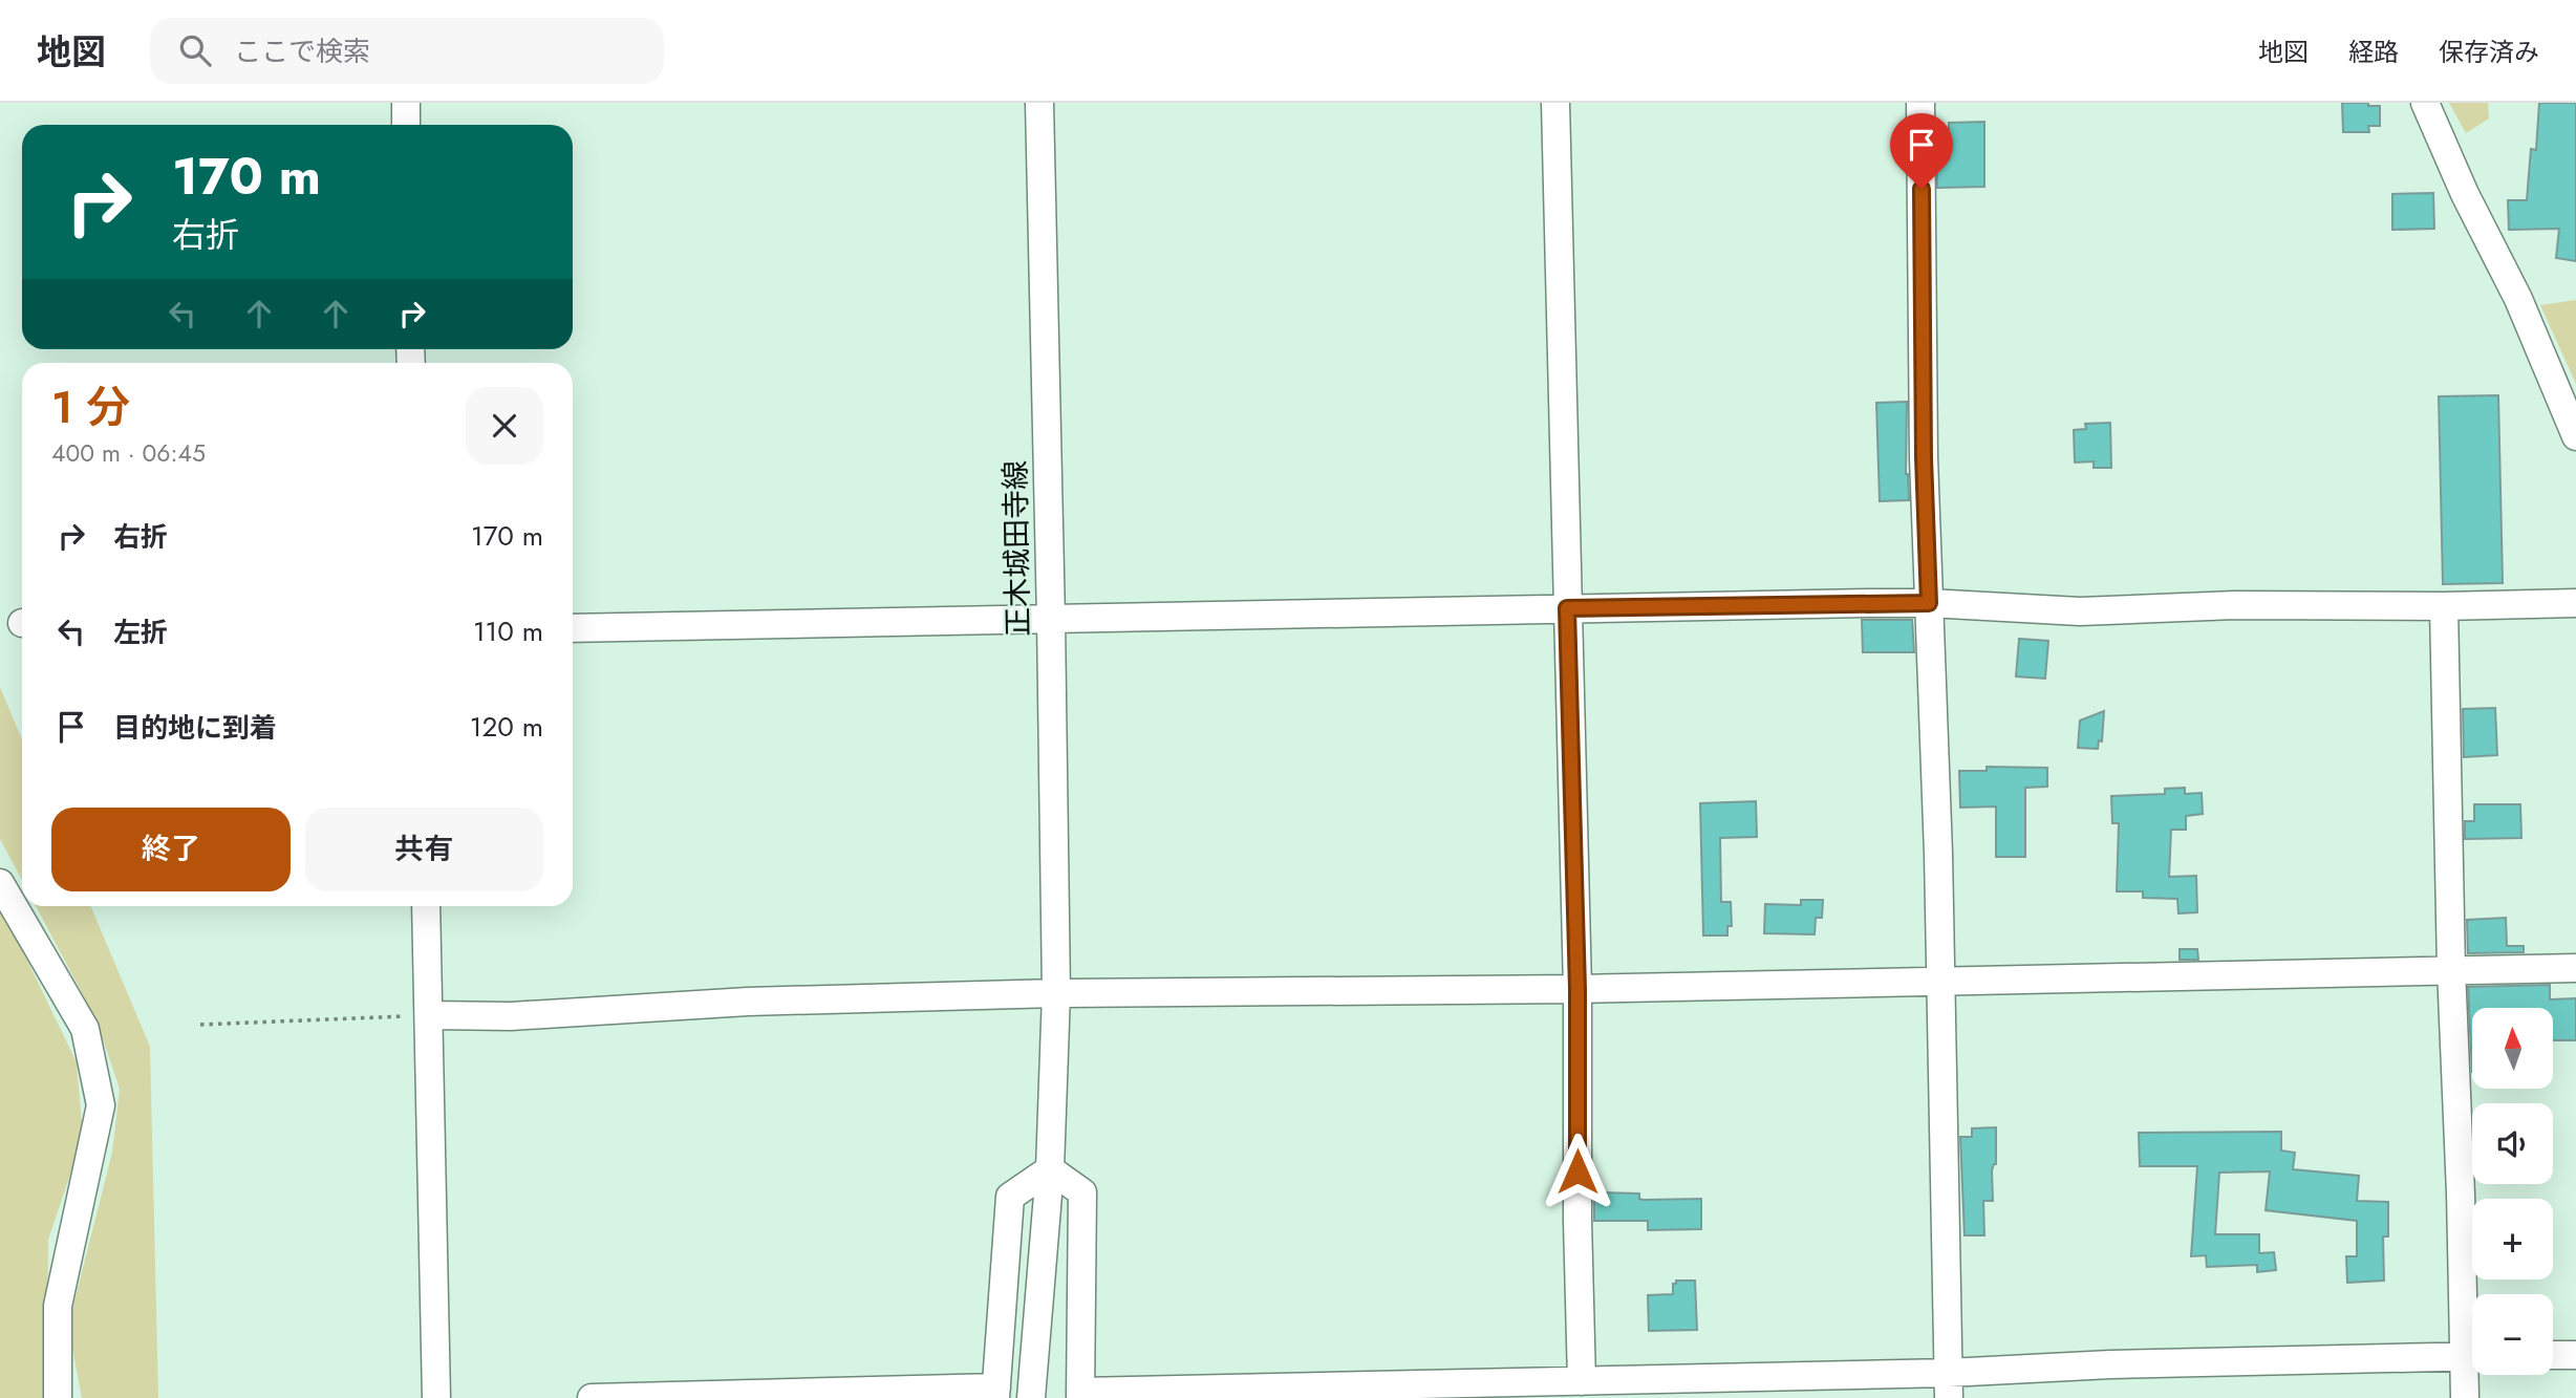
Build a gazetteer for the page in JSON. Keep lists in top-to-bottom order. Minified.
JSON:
{"streets":{"street":["正木城田寺線"]},"north":"top","page":{"header":"地図","search":"ここで検索","nav":["地図","経路","保存済み"],"turn":["170 m","右折"],"heading":["1 分","400 m · 06:45"],"list":[{"name":"右折","value":"170 m"},{"name":"左折","value":"110 m"},{"name":"目的地に到着","value":"120 m"}],"buttons":["終了","共有"],"map_buttons":["+","−"]}}
